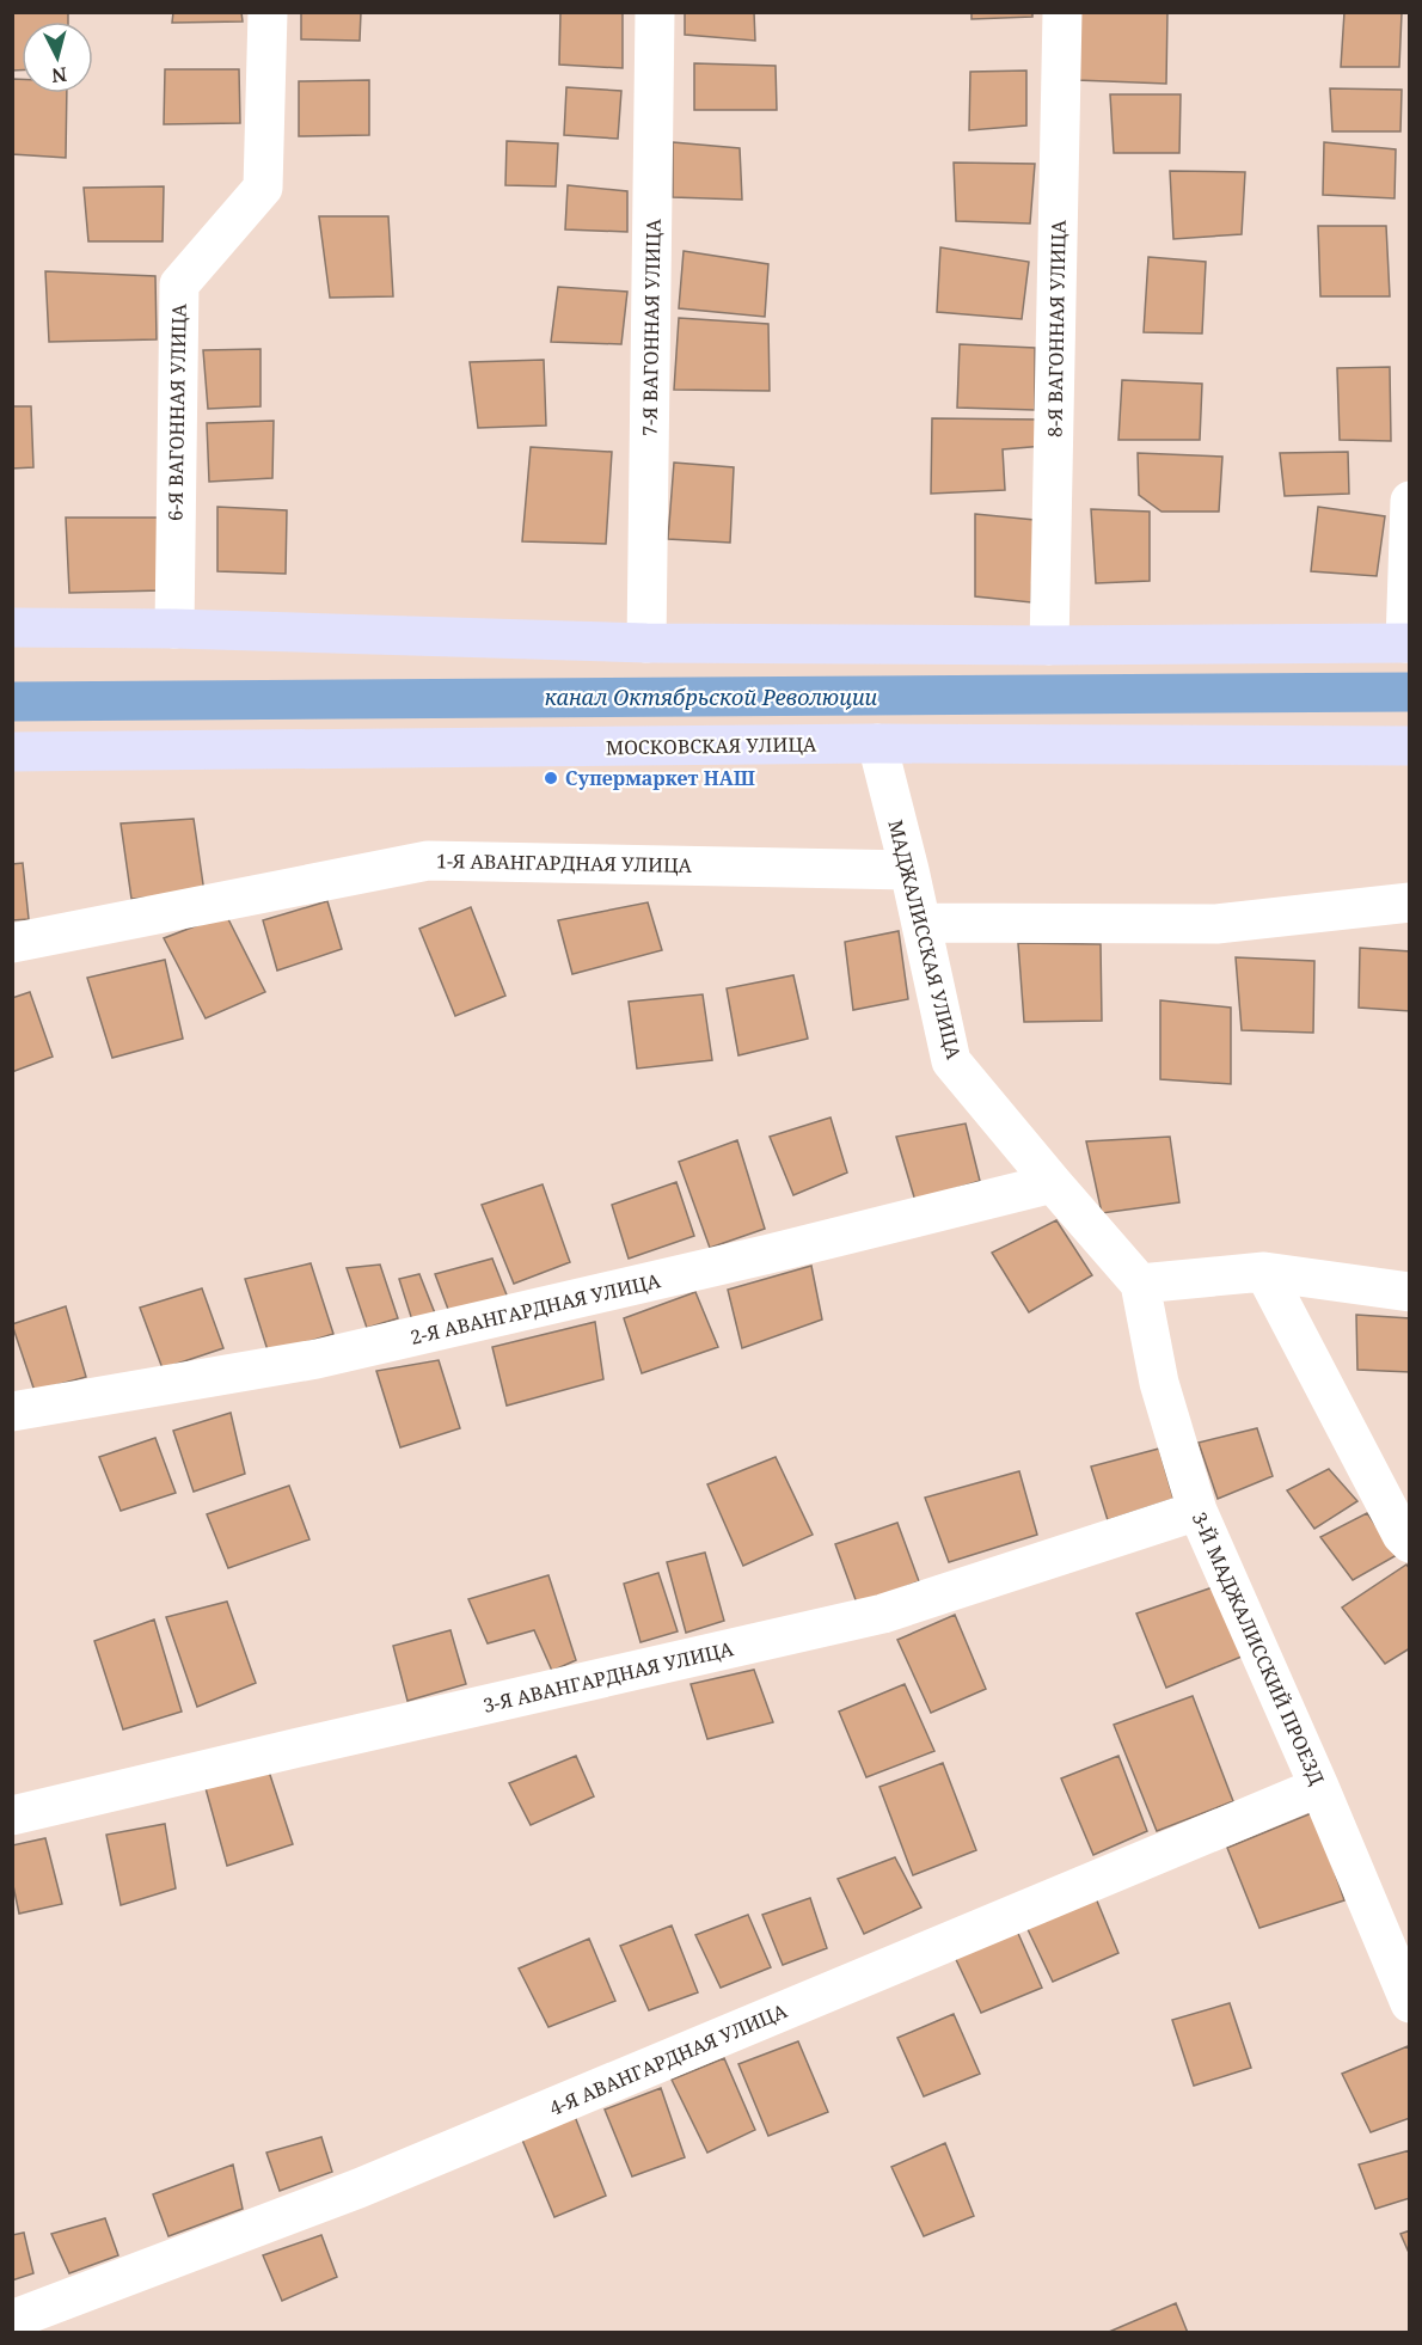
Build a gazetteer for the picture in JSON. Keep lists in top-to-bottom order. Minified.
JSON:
{"streets":{"main road":["МОСКОВСКАЯ УЛИЦА"],"street":["7-Я ВАГОННАЯ УЛИЦА","8-Я ВАГОННАЯ УЛИЦА","6-Я ВАГОННАЯ УЛИЦА","1-Я АВАНГАРДНАЯ УЛИЦА","МАДЖАЛИССКАЯ УЛИЦА","2-Я АВАНГАРДНАЯ УЛИЦА","3-Й МАДЖАЛИССКИЙ ПРОЕЗД","3-Я АВАНГАРДНАЯ УЛИЦА","4-Я АВАНГАРДНАЯ УЛИЦА"]},"crossings":[["МОСКОВСКАЯ УЛИЦА","МАДЖАЛИССКАЯ УЛИЦА"],["1-Я АВАНГАРДНАЯ УЛИЦА","МАДЖАЛИССКАЯ УЛИЦА"],["МАДЖАЛИССКАЯ УЛИЦА","2-Я АВАНГАРДНАЯ УЛИЦА"],["МАДЖАЛИССКАЯ УЛИЦА","3-Й МАДЖАЛИССКИЙ ПРОЕЗД"],["3-Й МАДЖАЛИССКИЙ ПРОЕЗД","3-Я АВАНГАРДНАЯ УЛИЦА"],["3-Й МАДЖАЛИССКИЙ ПРОЕЗД","4-Я АВАНГАРДНАЯ УЛИЦА"]],"water":["канал Октябрьской Революции"],"places":["Супермаркет НАШ"],"north":"bottom"}
